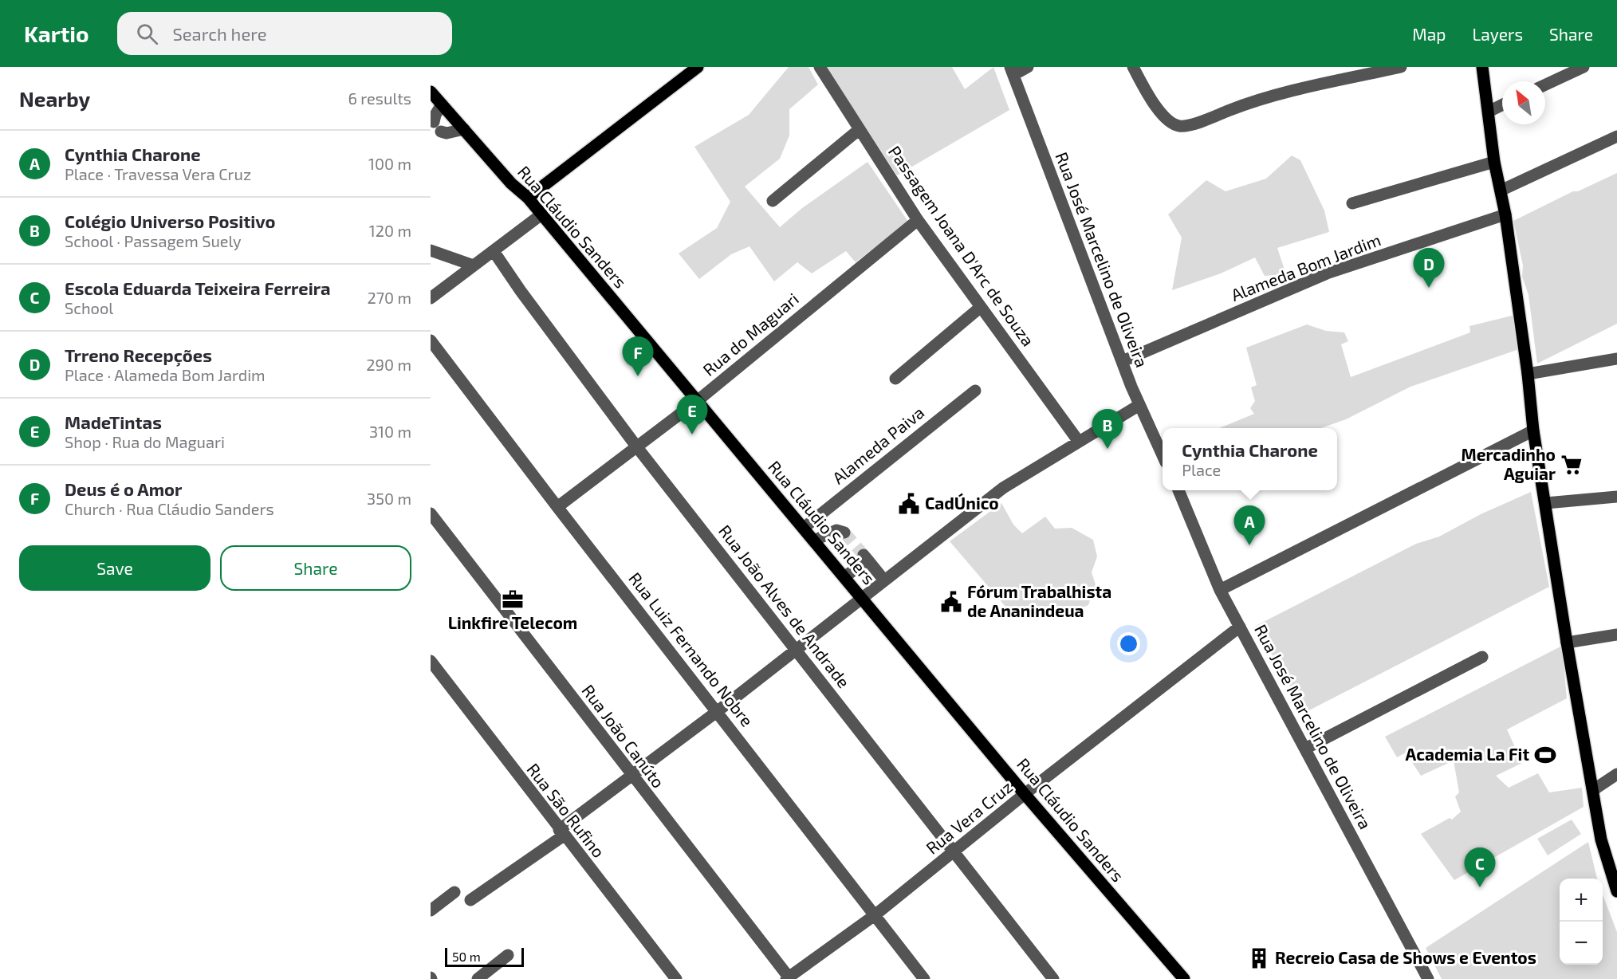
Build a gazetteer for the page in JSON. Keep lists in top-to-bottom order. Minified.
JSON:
{"streets":{"main road":["Rua Cláudio Sanders"],"street":["Passagem Joana D'Arc de Souza","Rua José Marcelino de Oliveira","Alameda Bom Jardim","Rua do Maguari","Alameda Paiva","Rua João Alves de Andrade","Rua Luiz Fernando Nobre","Rua João Canúto","Rua São Rufino","Rua Vera Cruz"]},"crossings":[["Rua Cláudio Sanders","Rua do Maguari"],["Rua Cláudio Sanders","Alameda Paiva"],["Rua Cláudio Sanders","Rua Vera Cruz"],["Passagem Joana D'Arc de Souza","Rua do Maguari"],["Rua José Marcelino de Oliveira","Alameda Bom Jardim"],["Rua José Marcelino de Oliveira","Rua Vera Cruz"],["Rua do Maguari","Rua João Alves de Andrade"],["Rua do Maguari","Rua Luiz Fernando Nobre"],["Rua João Alves de Andrade","Rua Vera Cruz"],["Rua Luiz Fernando Nobre","Rua Vera Cruz"],["Rua João Canúto","Rua Vera Cruz"]],"places":{"supermarket":["Mercadinho Aguiar"],"public building":["CadÚnico","Fórum Trabalhista de Ananindeua"],"office":["Linkfire Telecom"],"sports":["Academia La Fit"],"building":["Recreio Casa de Shows e Eventos"]},"scale_bar":"50 m","north":"top left","page":{"header":"Kartio","search":"Search here","nav":["Map","Layers","Share"],"heading":["Nearby","6 results"],"list":[{"mark":"A","name":"Cynthia Charone","note":"Place · Travessa Vera Cruz","value":"100 m"},{"mark":"B","name":"Colégio Universo Positivo","note":"School · Passagem Suely","value":"120 m"},{"mark":"C","name":"Escola Eduarda Teixeira Ferreira","note":"School","value":"270 m"},{"mark":"D","name":"Trreno Recepções","note":"Place · Alameda Bom Jardim","value":"290 m"},{"mark":"E","name":"MadeTintas","note":"Shop · Rua do Maguari","value":"310 m"},{"mark":"F","name":"Deus é o Amor","note":"Church · Rua Cláudio Sanders","value":"350 m"}],"pins":["D","F","E","B","A","C"],"popup":["Cynthia Charone","Place"],"buttons":["Save","Share"],"map_buttons":["+","−"],"scale":"50 m"}}
